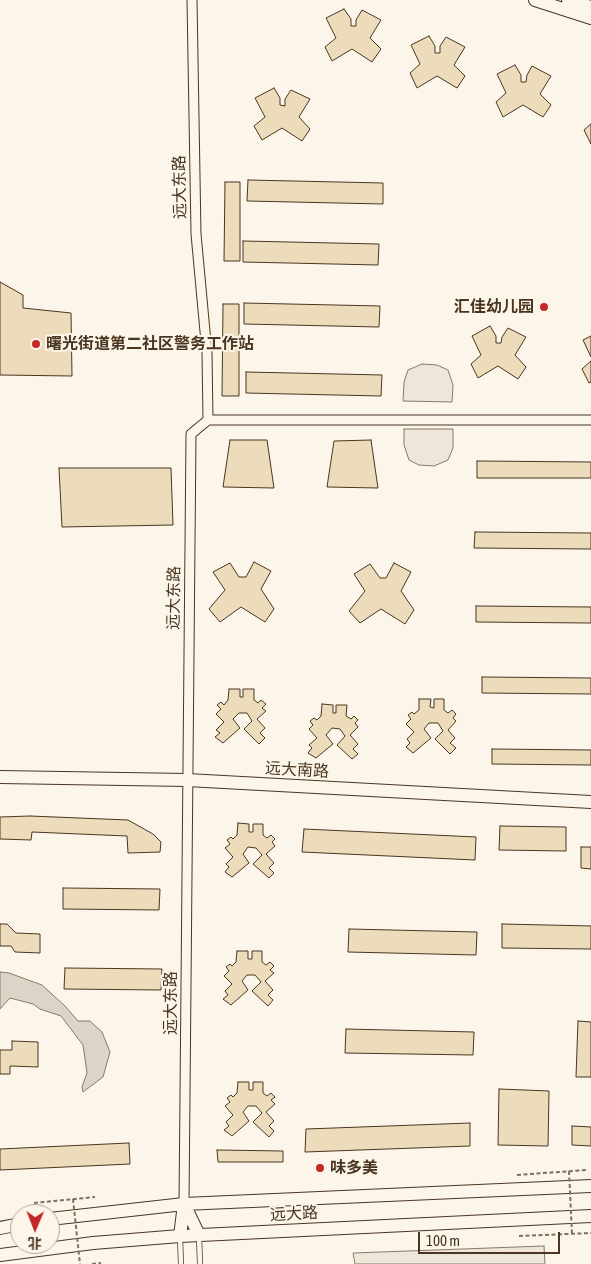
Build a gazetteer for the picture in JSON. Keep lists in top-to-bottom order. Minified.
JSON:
{"streets":{"main road":["远大南路","远大路"],"street":["远大东路"]},"crossings":[["远大东路","远大南路"],["远大东路","远大路"]],"places":["汇佳幼儿园","曙光街道第二社区警务工作站","味多美"],"scale_bar":"100 m","north":"bottom"}
